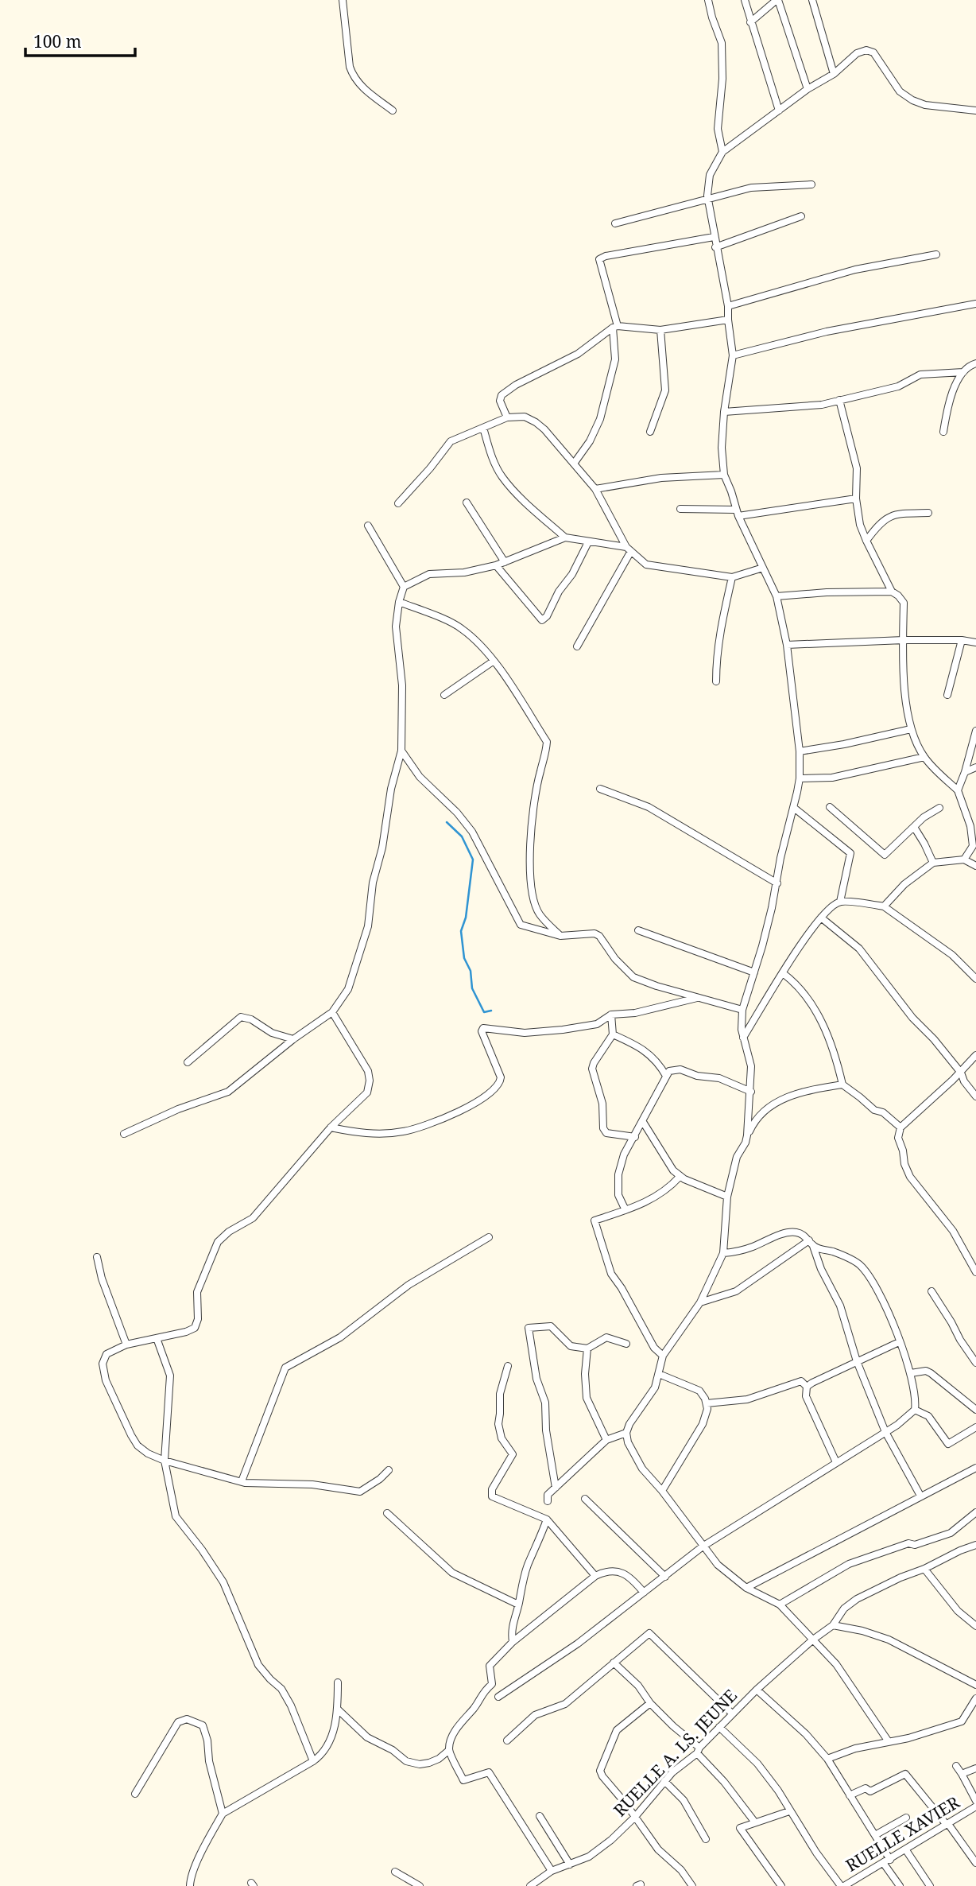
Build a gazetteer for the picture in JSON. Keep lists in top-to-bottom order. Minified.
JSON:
{"streets":{"street":["RUELLE A. LS. JEUNE","RUELLE XAVIER"]},"scale_bar":"100 m"}
